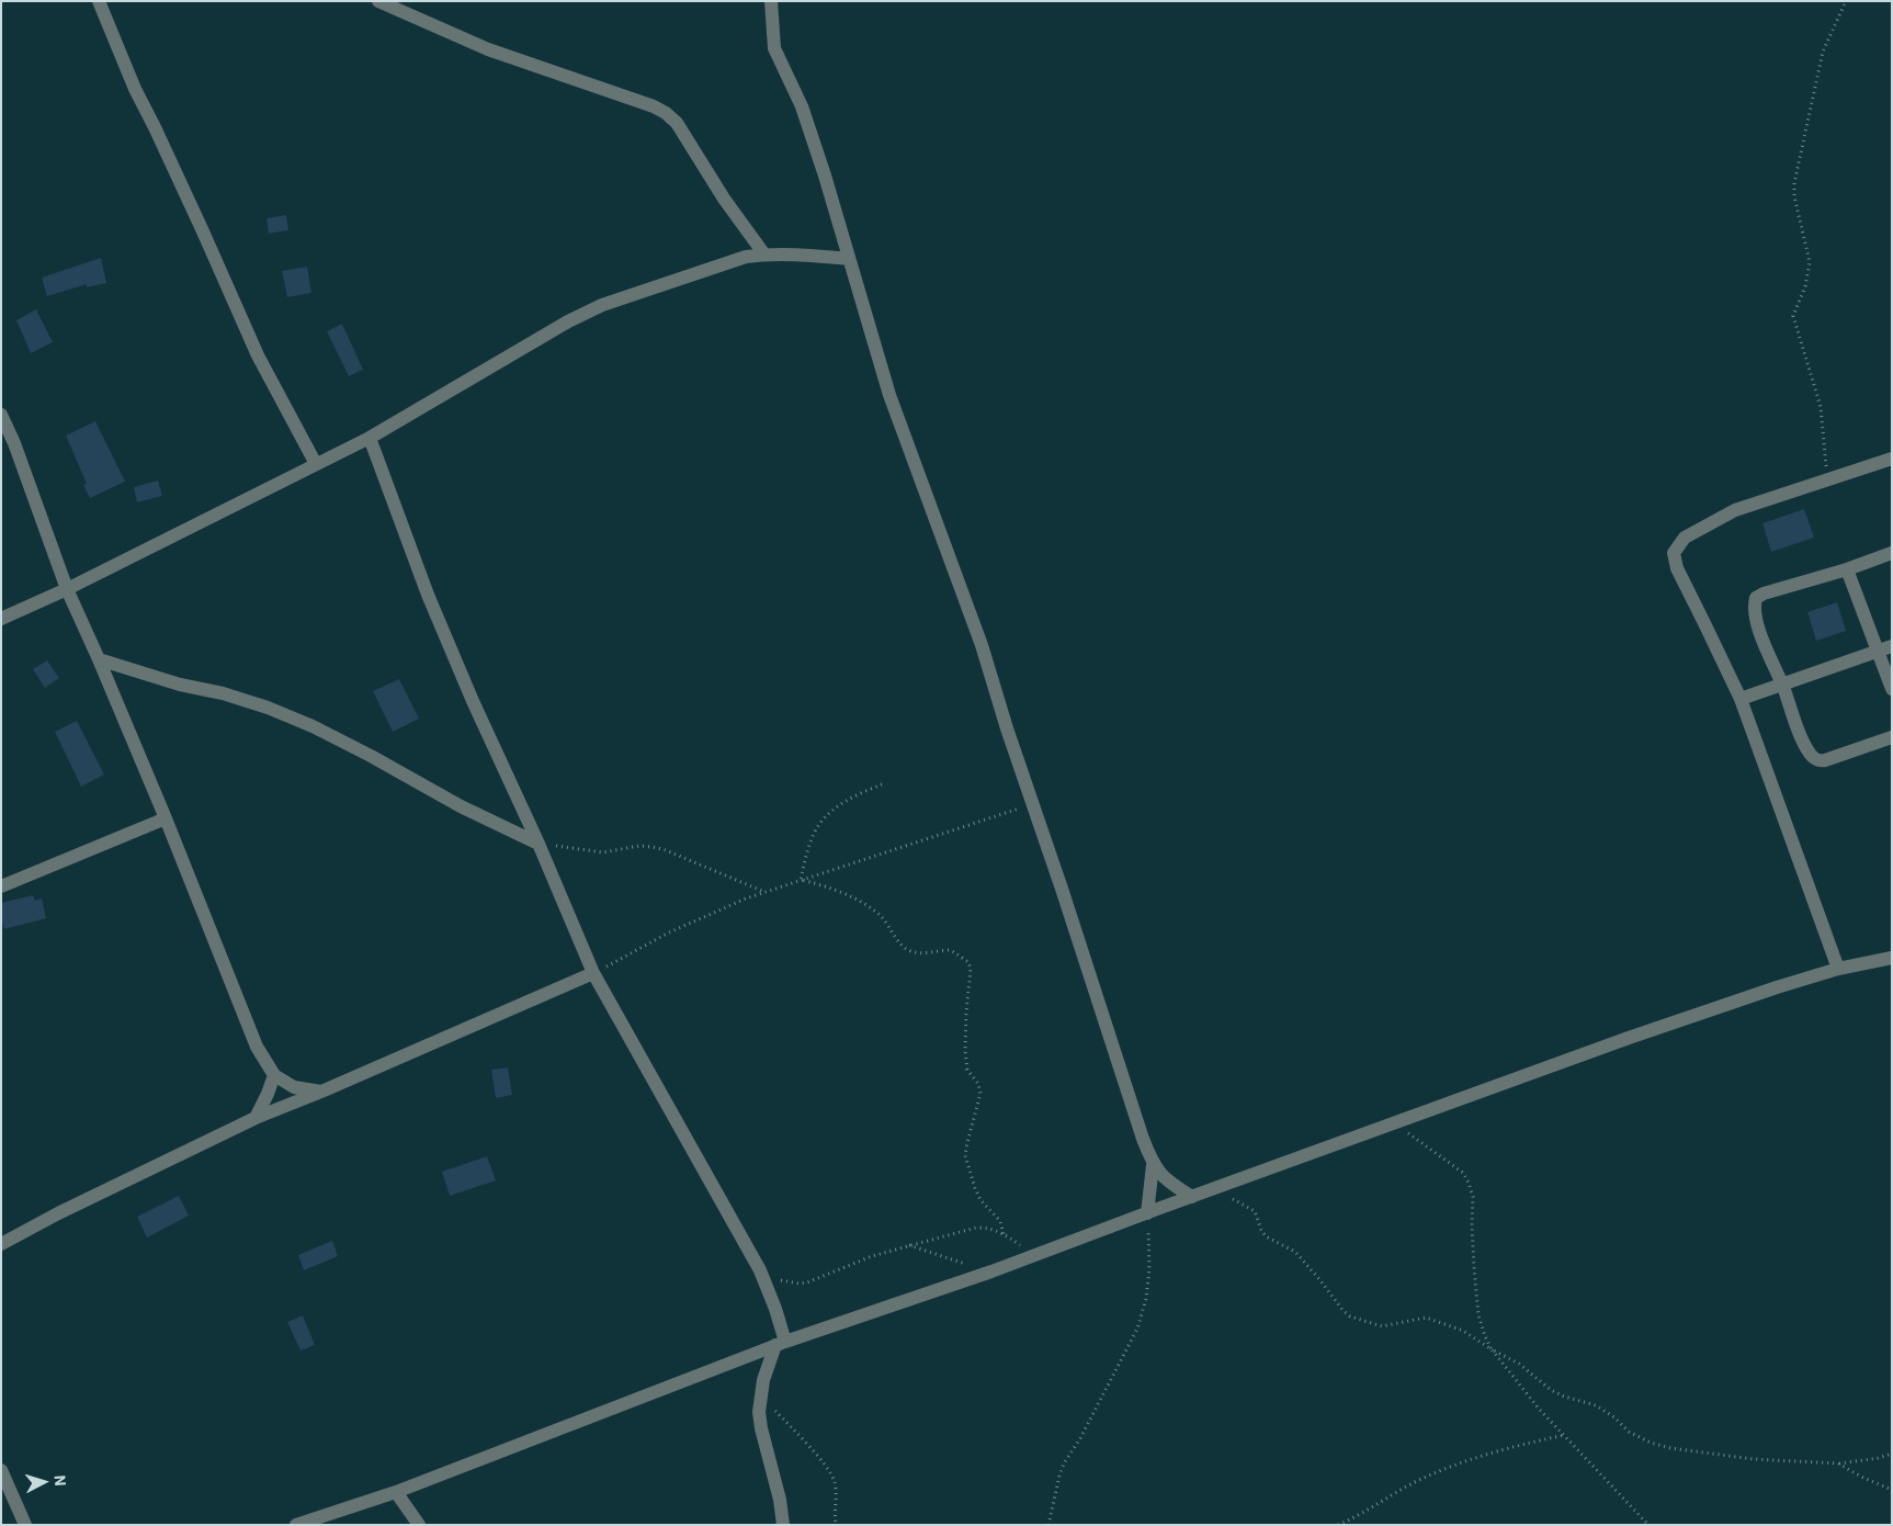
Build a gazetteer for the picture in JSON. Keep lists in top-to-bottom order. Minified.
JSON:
{"north":"right"}
